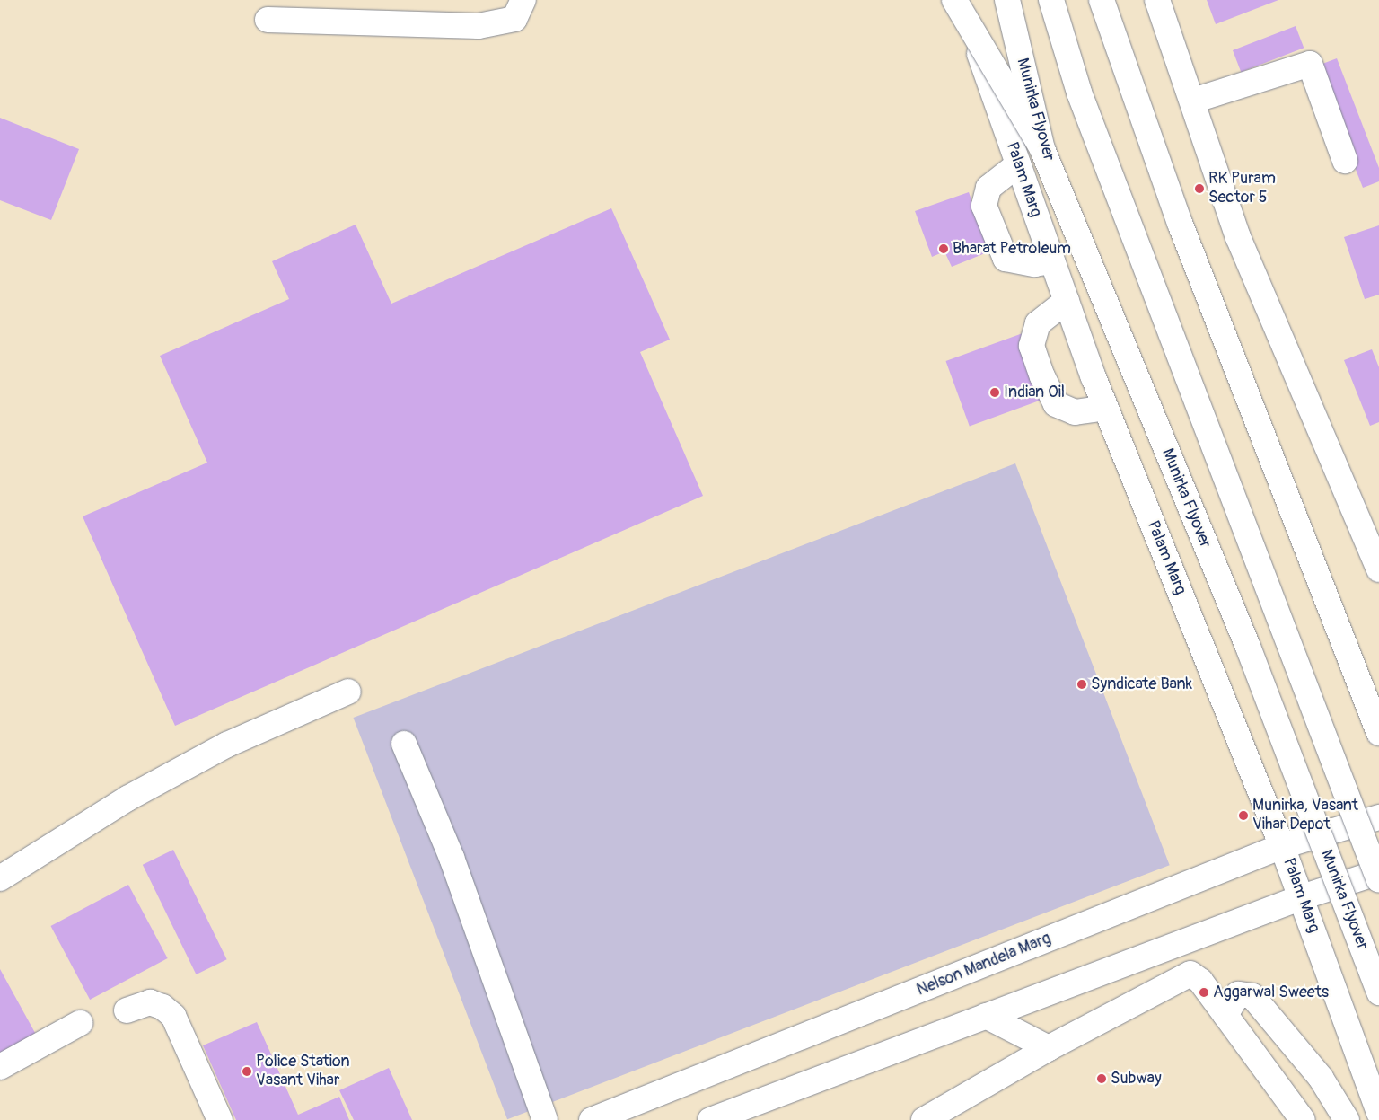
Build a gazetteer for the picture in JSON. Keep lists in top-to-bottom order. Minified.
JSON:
{"streets":{"main road":["Munirka Flyover","Palam Marg","Nelson Mandela Marg"]},"crossings":[["Palam Marg","Nelson Mandela Marg"]],"places":["RK Puram Sector 5","Bharat Petroleum","Indian Oil","Syndicate Bank","Munirka, Vasant Vihar Depot","Aggarwal Sweets","Police Station Vasant Vihar","Subway"]}
